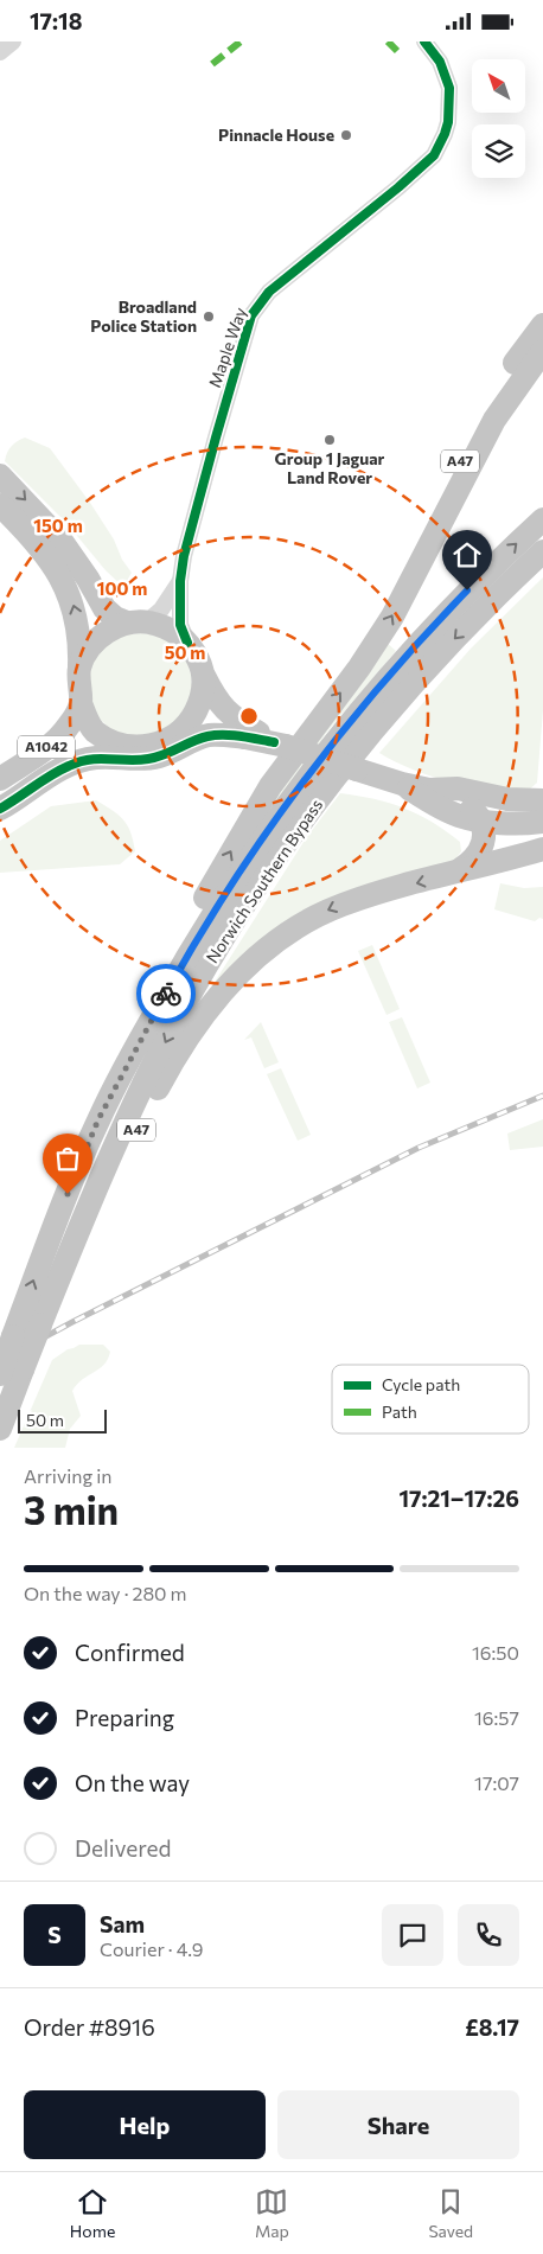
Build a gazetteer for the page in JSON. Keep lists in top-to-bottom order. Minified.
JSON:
{"streets":{"highway":["A47","A1042","Norwich Southern Bypass"],"street":["Maple Way"]},"crossings":[["Maple Way","A1042"],["A47","Norwich Southern Bypass"]],"places":["Pinnacle House","Broadland Police Station","Group 1 Jaguar Land Rover"],"legend":["Cycle path","Path"],"scale_bar":"50 m","north":"top left","page":{"status":"17:18","scale":"50 m","heading":["3 min","Arriving in","17:21–17:26"],"panel":["Sam","Courier · 4.9","Order #8916","£8.17"],"bar":"On the way · 280 m","list":[["Confirmed","16:50"],["Preparing","16:57"],["On the way","17:07"],"Delivered"],"round":"S","buttons":["Help","Share"],"tabs":["Home","Map","Saved"]},"rings":["150 m","100 m","50 m"]}
